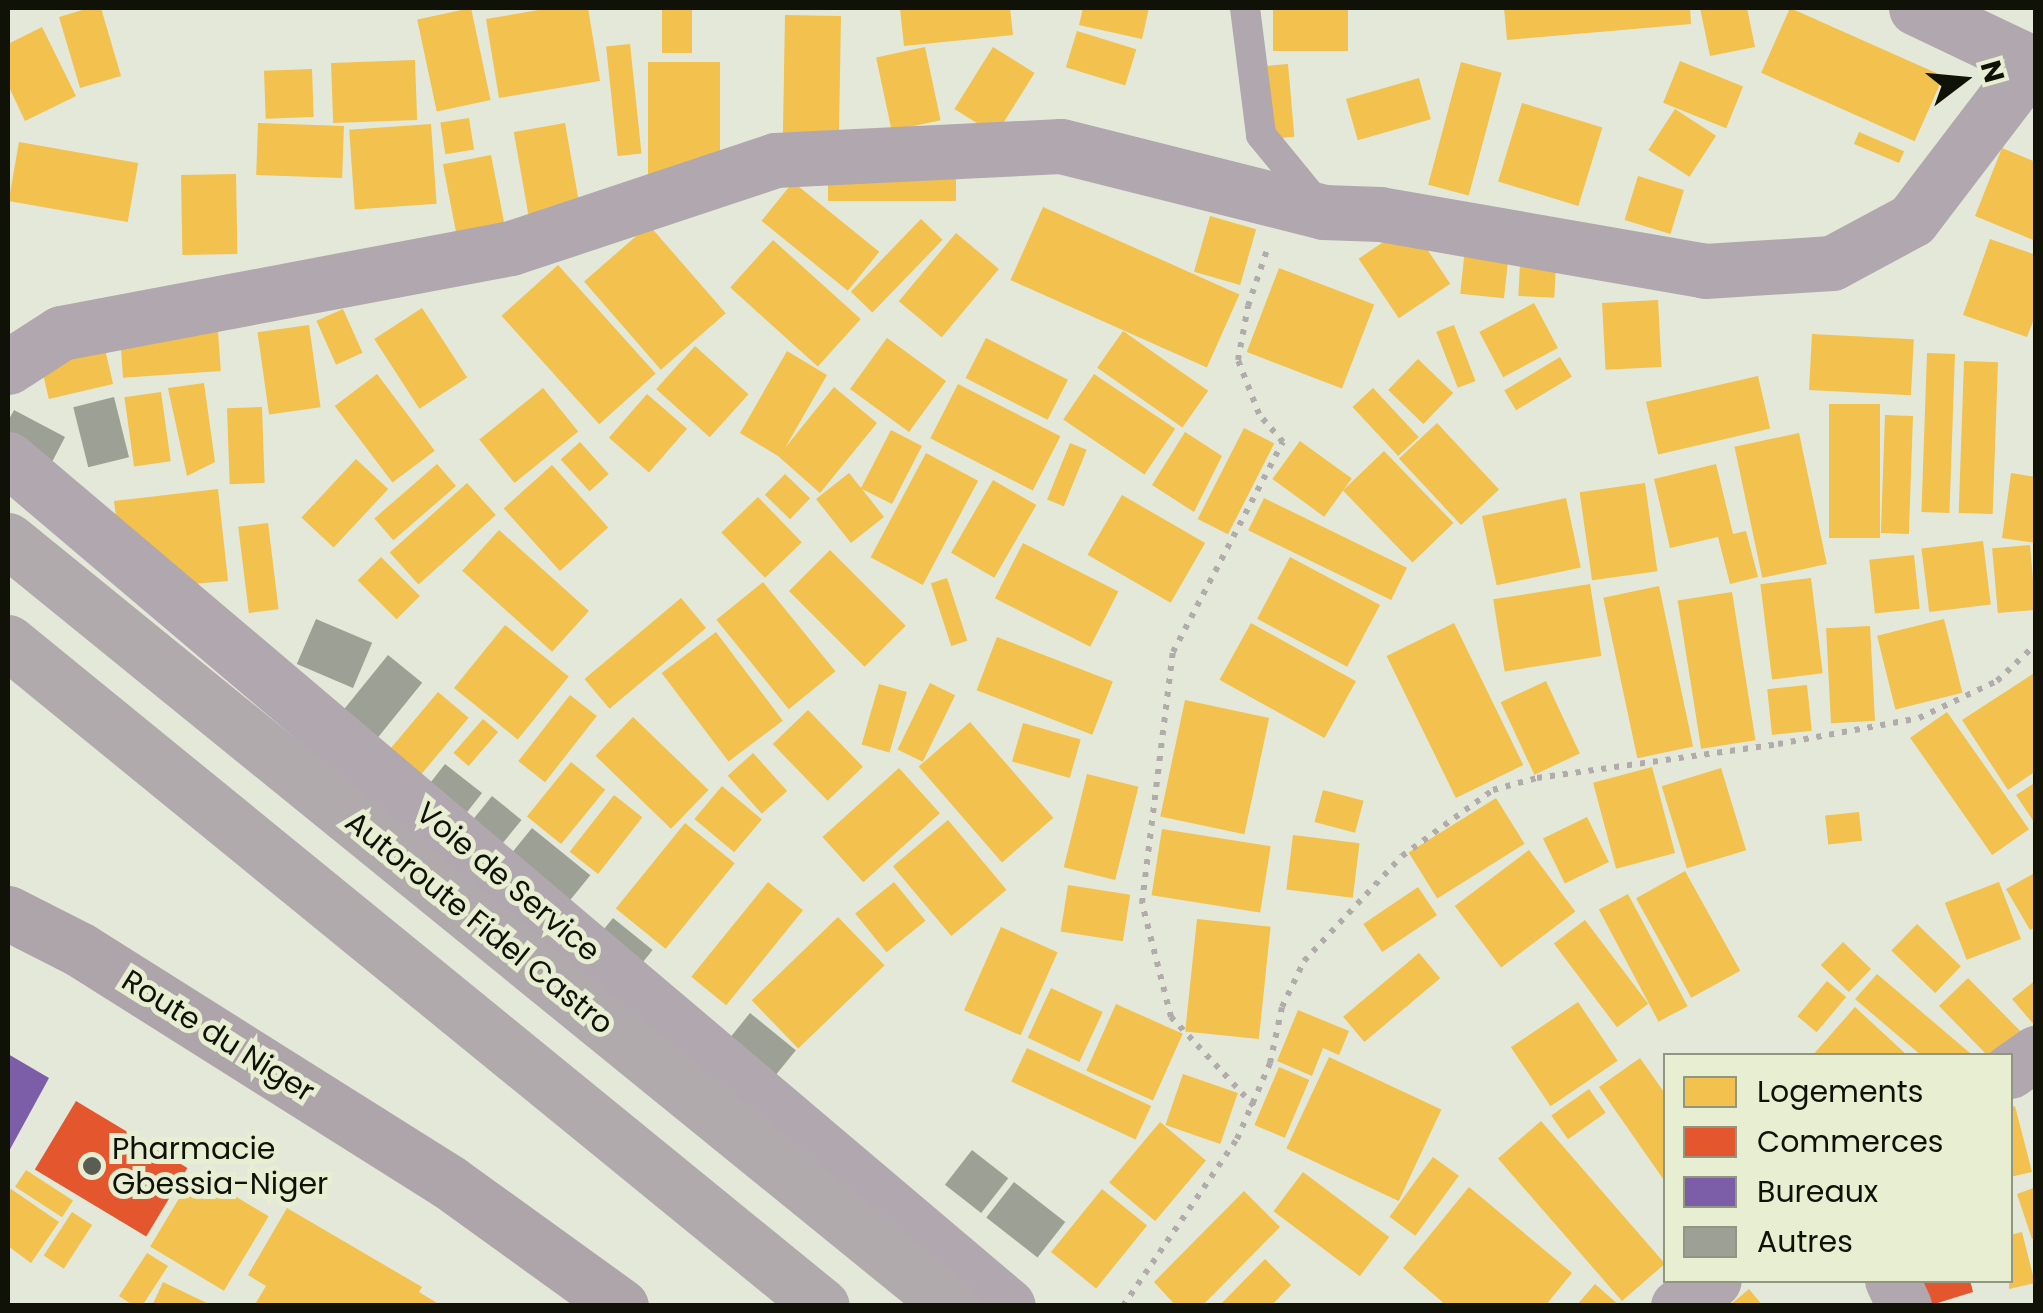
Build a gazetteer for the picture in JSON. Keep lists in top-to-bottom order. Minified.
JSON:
{"streets":{"highway":["Autoroute Fidel Castro"],"main road":["Route du Niger"],"street":["Voie de Service"]},"places":["Pharmacie Gbessia-Niger"],"legend":["Logements","Commerces","Bureaux","Autres"],"north":"right"}
